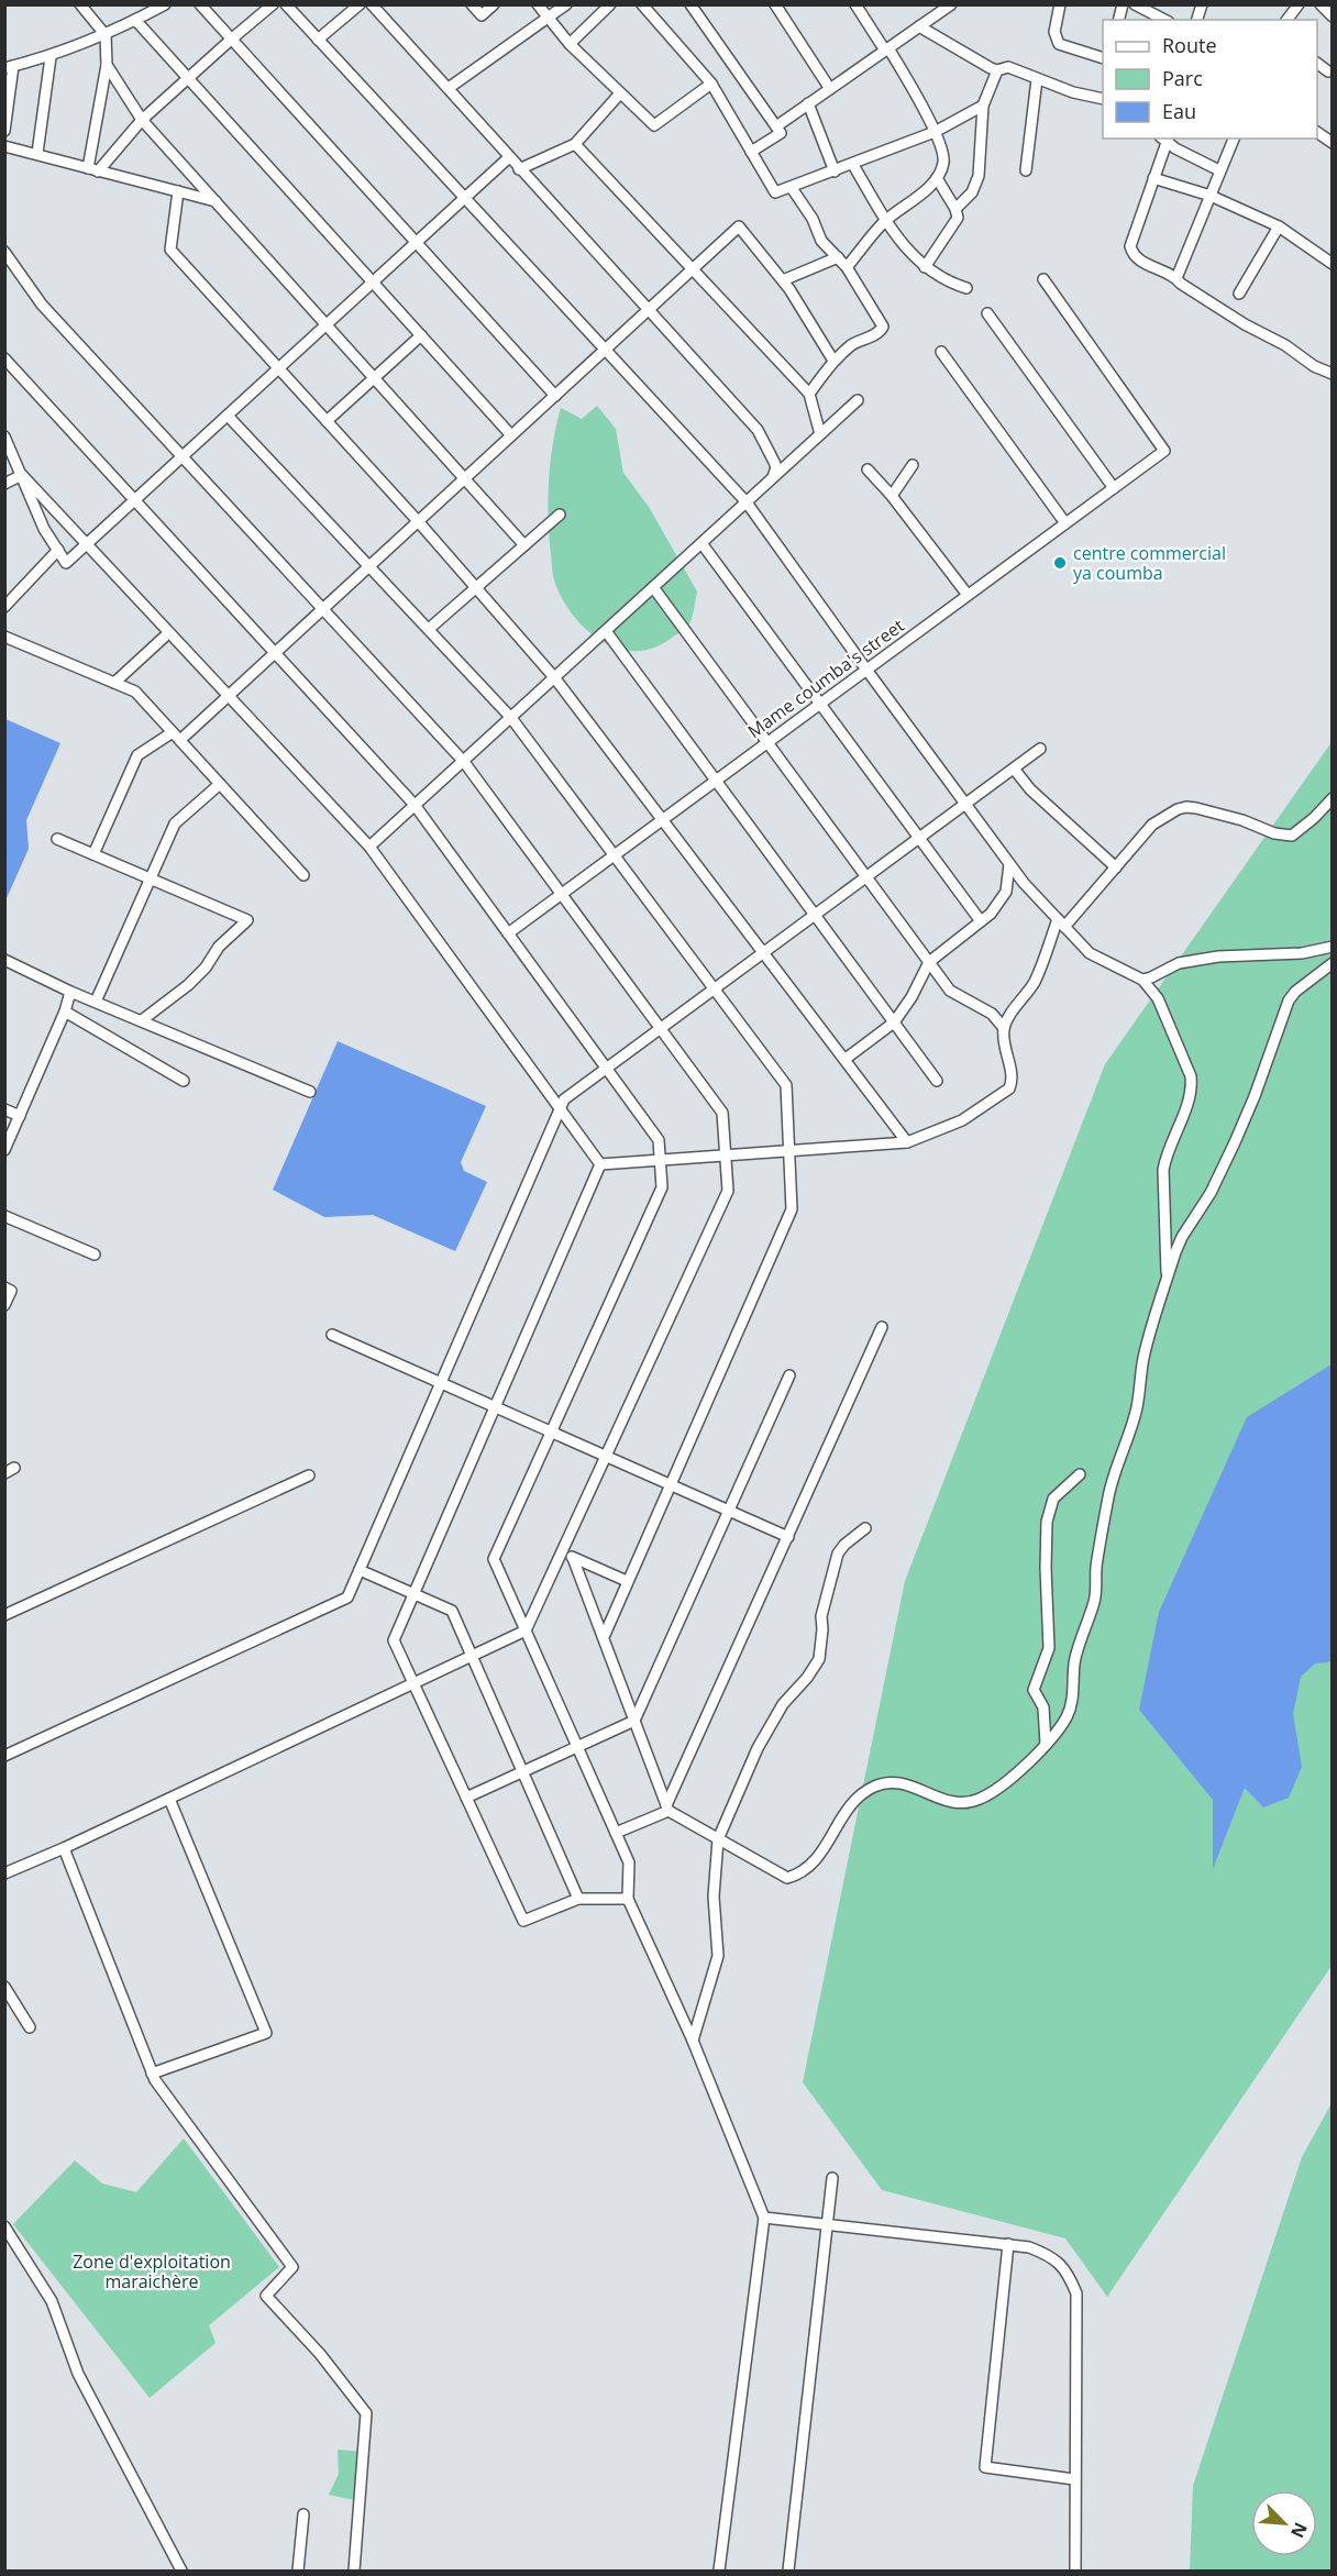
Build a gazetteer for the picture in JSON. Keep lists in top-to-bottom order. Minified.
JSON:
{"streets":{"street":["Mame coumba's street"]},"parks":["Zone d'exploitation maraichère"],"places":["centre commercial ya coumba"],"legend":["Route","Parc","Eau"],"north":"bottom right"}
